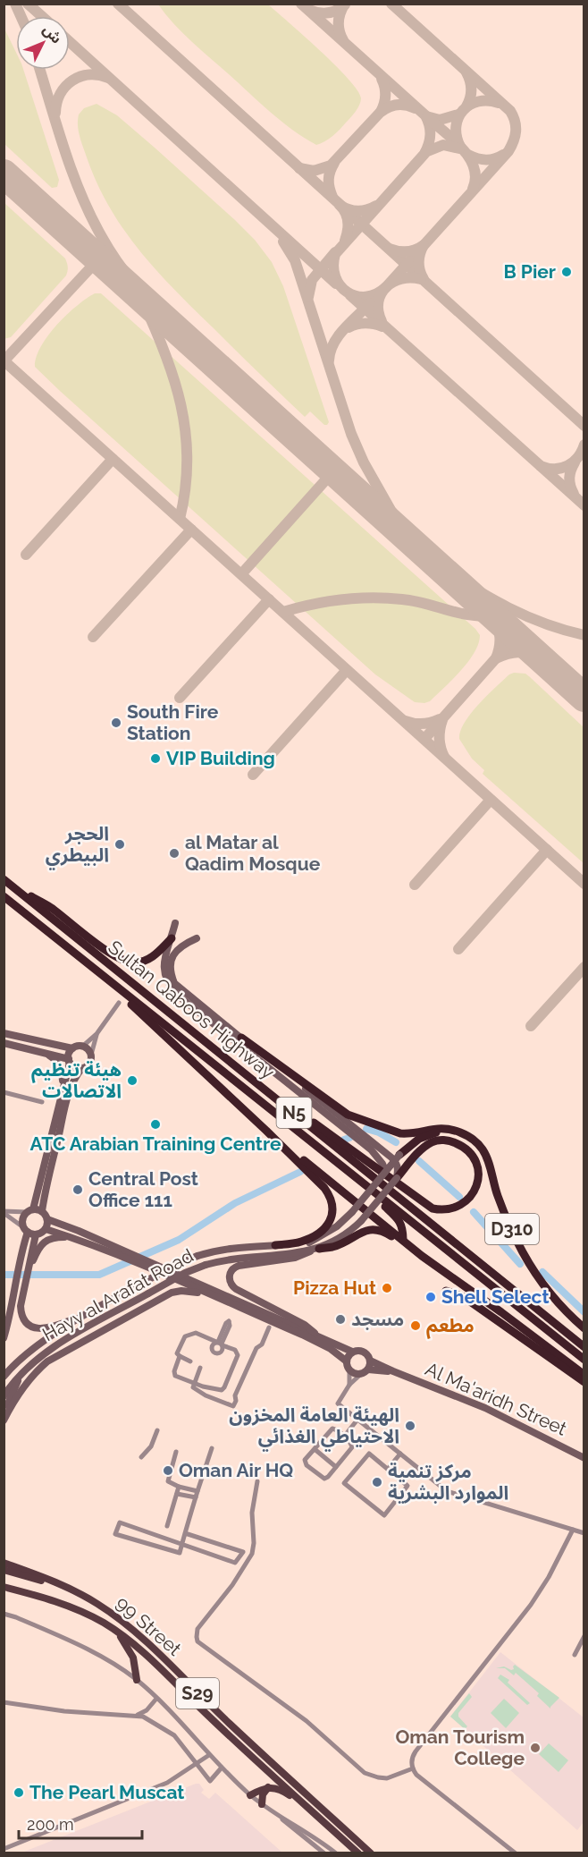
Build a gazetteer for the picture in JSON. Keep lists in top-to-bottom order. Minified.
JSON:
{"streets":{"highway":["Sultan Qaboos Highway","N5","D310"],"main road":["Hayy al Arafat Road","Al Ma'aridh Street","99 Street","S29"]},"crossings":[["Sultan Qaboos Highway","D310"]],"places":["B Pier","South Fire Station","VIP Building","الحجر البيطري","al Matar al Qadim Mosque","هيئة تنظيم الاتصالات","ATC Arabian Training Centre","Central Post Office 111","Pizza Hut","Shell Select","مسجد","مطعم","الهيئة العامة المخزون الاحتياطي الغذائي","Oman Air HQ","مركز تنمية الموارد البشرية","Oman Tourism College","The Pearl Muscat"],"scale_bar":"200 m","north":"top right"}
